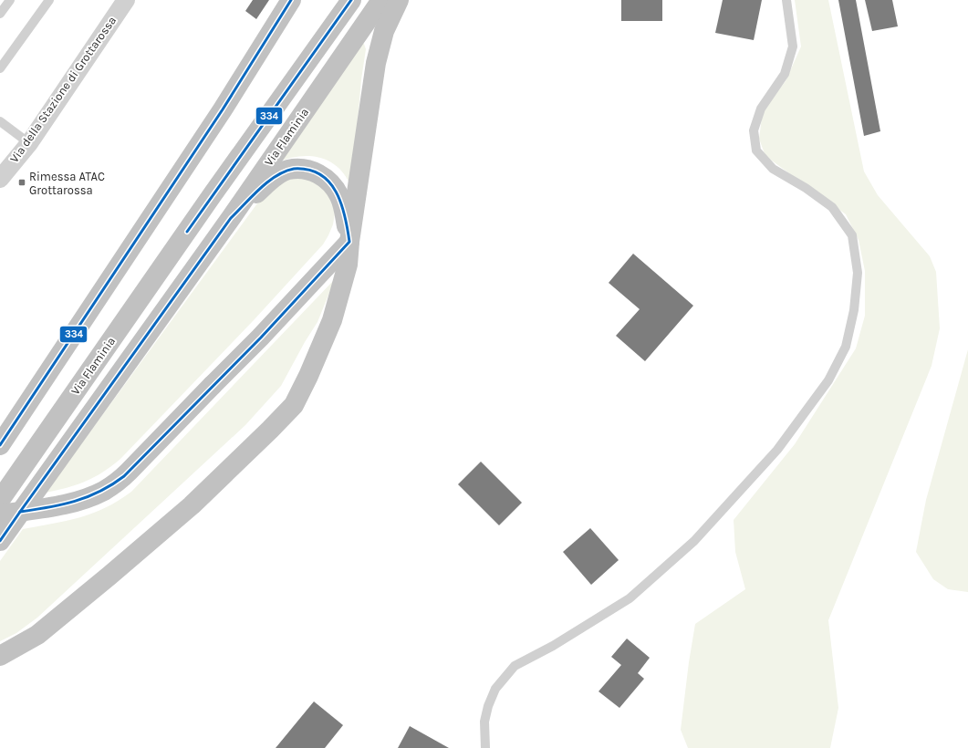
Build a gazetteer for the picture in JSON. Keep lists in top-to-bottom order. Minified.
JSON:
{"streets":{"highway":["Via Flaminia"],"street":["Via della Stazione di Grottarossa"]},"places":{"transit":["Rimessa ATAC Grottarossa"]},"lines":["transit line 334"]}
